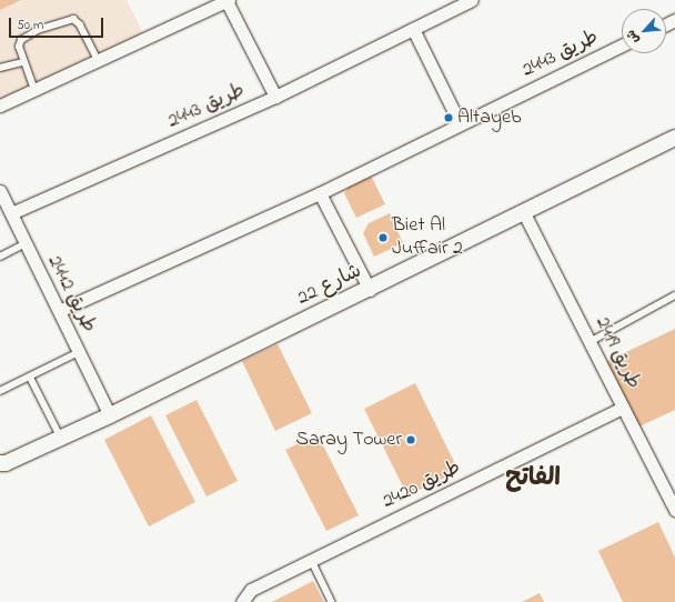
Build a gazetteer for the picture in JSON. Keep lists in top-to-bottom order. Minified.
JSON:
{"streets":{"street":["طريق 2443","شارع 22","طريق 2442","طريق 2419","طريق 2420"]},"crossings":[["طريق 2443","طريق 2442"],["شارع 22","طريق 2442"],["شارع 22","طريق 2419"],["طريق 2419","طريق 2420"]],"districts":["الفاتح"],"places":["Altayeb","Biet Al Juffair 2","Saray Tower"],"scale_bar":"50 m","north":"bottom left"}
